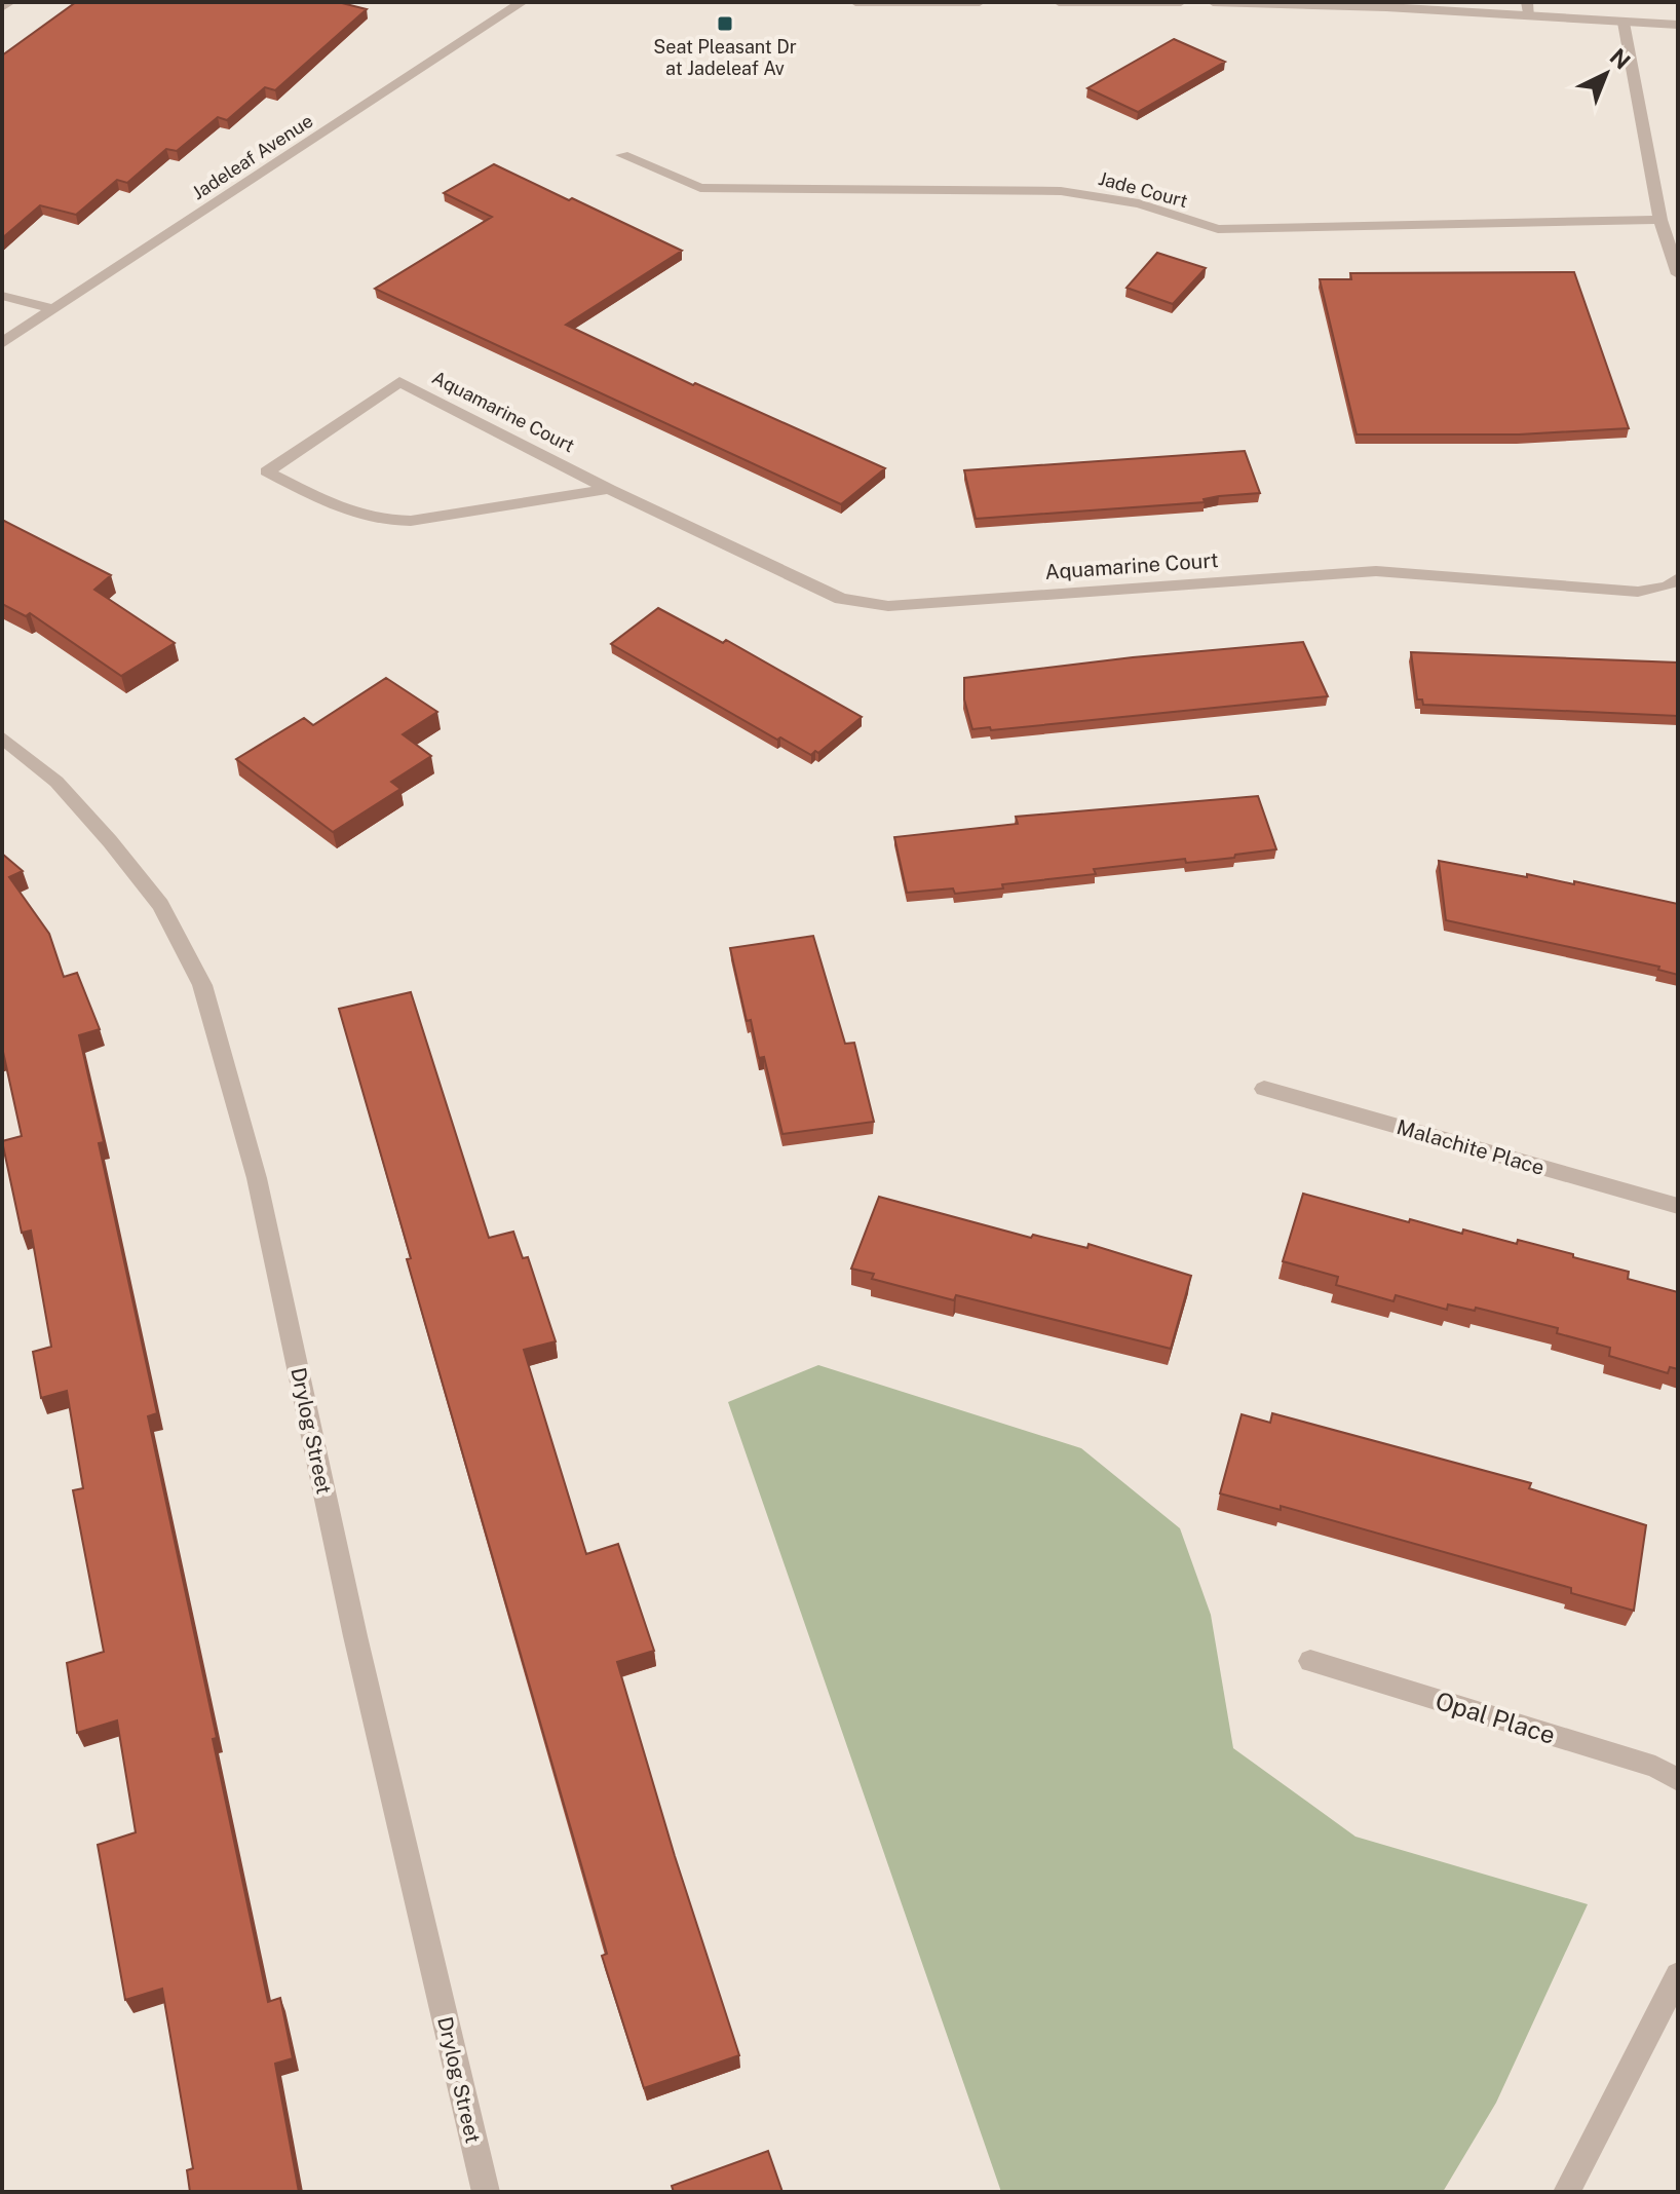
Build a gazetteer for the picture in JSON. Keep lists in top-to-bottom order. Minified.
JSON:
{"streets":{"street":["Jadeleaf Avenue","Jade Court","Aquamarine Court","Malachite Place","Drylog Street","Opal Place"]},"places":{"transit":["Seat Pleasant Dr at Jadeleaf Av"]},"north":"top right"}
